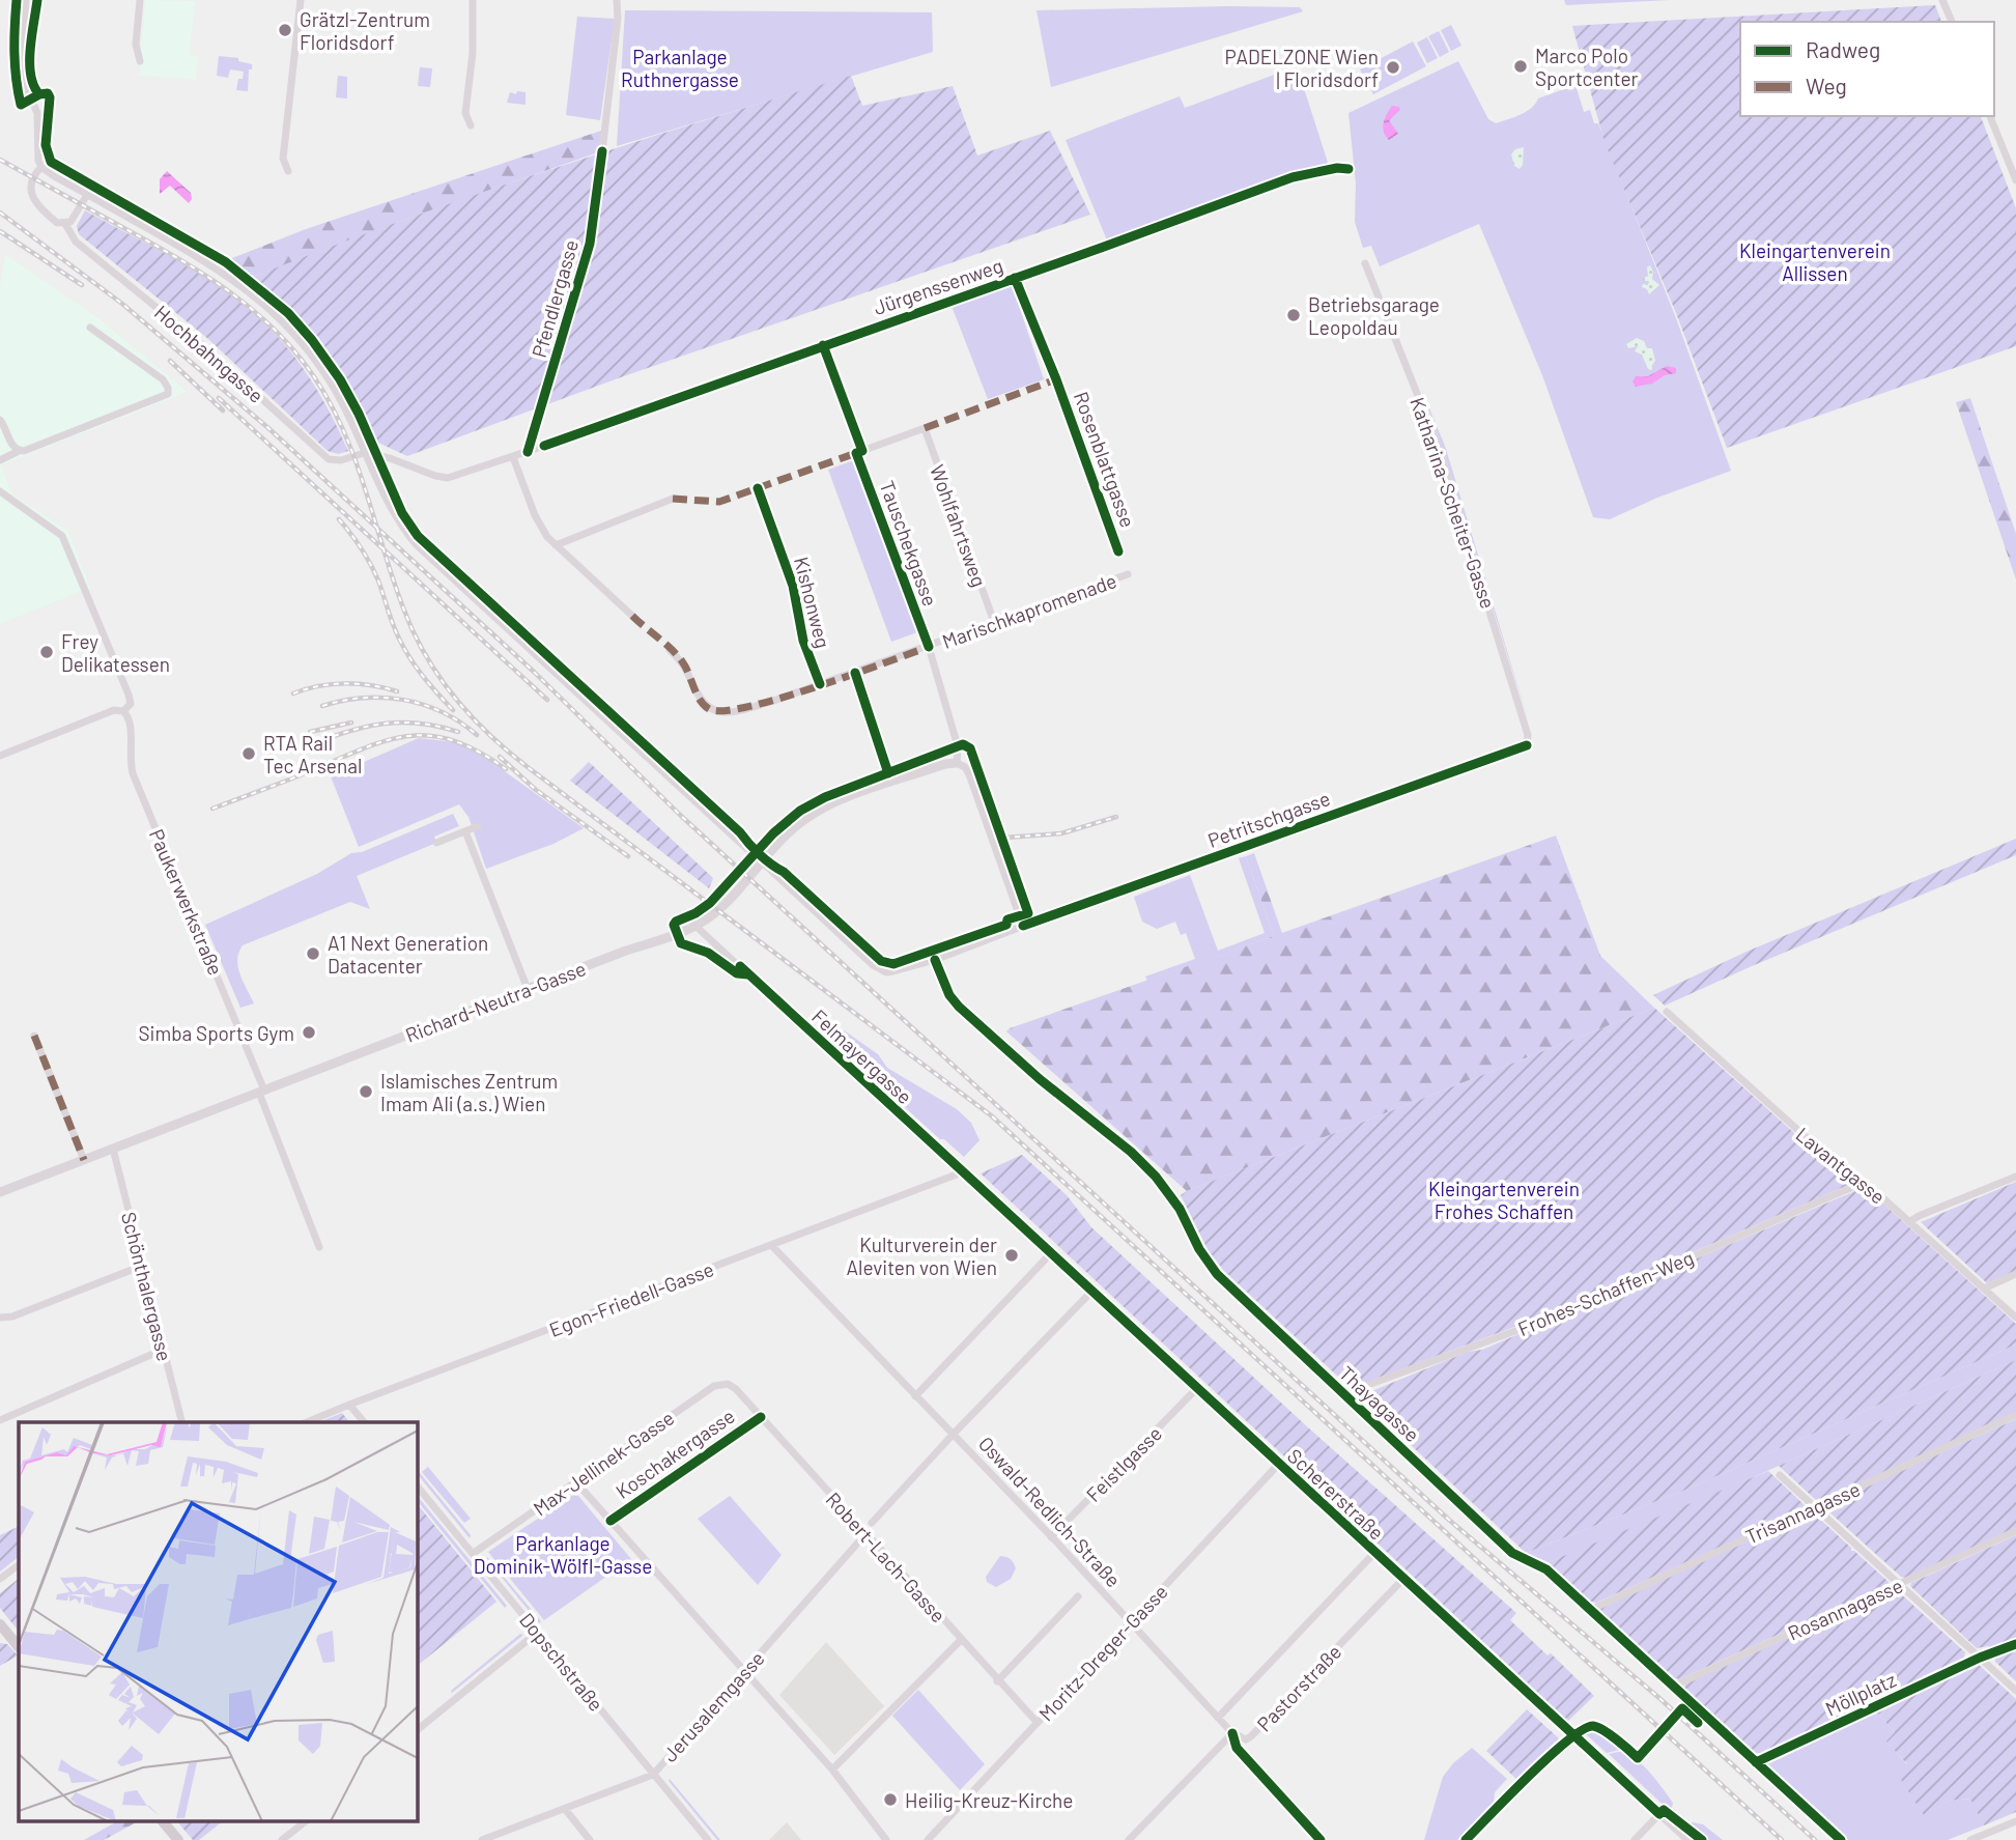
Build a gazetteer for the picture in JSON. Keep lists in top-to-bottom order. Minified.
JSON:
{"streets":{"street":["Hochbahngasse","Katharina-Scheiter-Gasse","Wohlfahrtsweg","Marischkapromenade","Petritschgasse","Paukerwerkstraße","Richard-Neutra-Gasse","Felmayergasse","Lavantgasse","Schönthalergasse","Frohes-Schaffen-Weg","Egon-Friedell-Gasse","Thayagasse","Max-Jellinek-Gasse","Feistlgasse","Schererstraße","Oswald-Redlich-Straße","Trisannagasse","Robert-Lach-Gasse","Rosannagasse","Moritz-Dreger-Gasse","Dopschstraße","Pastorstraße","Möllplatz","Jerusalemgasse"],"cycle path":["Jürgenssenweg","Pfendlergasse","Tauschekgasse","Kishonweg","Koschakergasse"]},"crossings":[["Katharina-Scheiter-Gasse","Petritschgasse"],["Wohlfahrtsweg","Marischkapromenade"],["Petritschgasse","Thayagasse"],["Paukerwerkstraße","Richard-Neutra-Gasse"],["Richard-Neutra-Gasse","Felmayergasse"],["Richard-Neutra-Gasse","Schönthalergasse"],["Felmayergasse","Egon-Friedell-Gasse"],["Felmayergasse","Schererstraße"],["Lavantgasse","Frohes-Schaffen-Weg"],["Frohes-Schaffen-Weg","Thayagasse"],["Egon-Friedell-Gasse","Schererstraße"],["Egon-Friedell-Gasse","Oswald-Redlich-Straße"],["Thayagasse","Trisannagasse"],["Thayagasse","Rosannagasse"],["Thayagasse","Möllplatz"],["Max-Jellinek-Gasse","Robert-Lach-Gasse"],["Max-Jellinek-Gasse","Dopschstraße"],["Feistlgasse","Schererstraße"],["Feistlgasse","Oswald-Redlich-Straße"],["Schererstraße","Moritz-Dreger-Gasse"],["Schererstraße","Pastorstraße"],["Oswald-Redlich-Straße","Moritz-Dreger-Gasse"],["Oswald-Redlich-Straße","Pastorstraße"],["Robert-Lach-Gasse","Moritz-Dreger-Gasse"],["Robert-Lach-Gasse","Jerusalemgasse"],["Dopschstraße","Jerusalemgasse"]],"parks":["Parkanlage Ruthnergasse","Kleingartenverein Allissen","Kleingartenverein Frohes Schaffen","Parkanlage Dominik-Wölfl-Gasse"],"places":["Grätzl-Zentrum Floridsdorf","Marco Polo Sportcenter","PADELZONE Wien | Floridsdorf","Betriebsgarage Leopoldau","Frey Delikatessen","RTA Rail Tec Arsenal","A1 Next Generation Datacenter","Simba Sports Gym","Islamisches Zentrum Imam Ali (a.s.) Wien","Kulturverein der Aleviten von Wien","Heilig-Kreuz-Kirche"],"legend":["Radweg","Weg"]}
